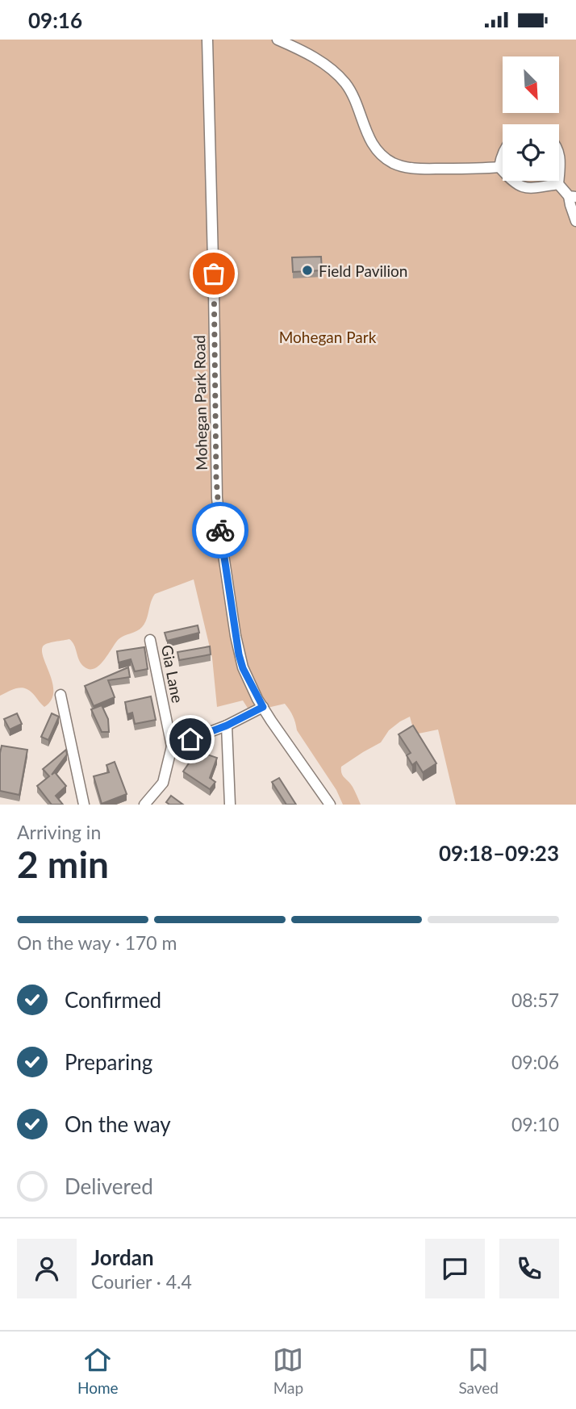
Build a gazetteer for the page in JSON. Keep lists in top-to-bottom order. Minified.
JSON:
{"streets":{"street":["Mohegan Park Road","Gia Lane"]},"parks":["Mohegan Park"],"places":["Field Pavilion"],"north":"bottom right","page":{"status":"09:16","heading":["2 min","Arriving in","09:18–09:23"],"panel":["Jordan","Courier · 4.4"],"bar":"On the way · 170 m","list":[["Confirmed","08:57"],["Preparing","09:06"],["On the way","09:10"],"Delivered"],"tabs":["Home","Map","Saved"]}}
